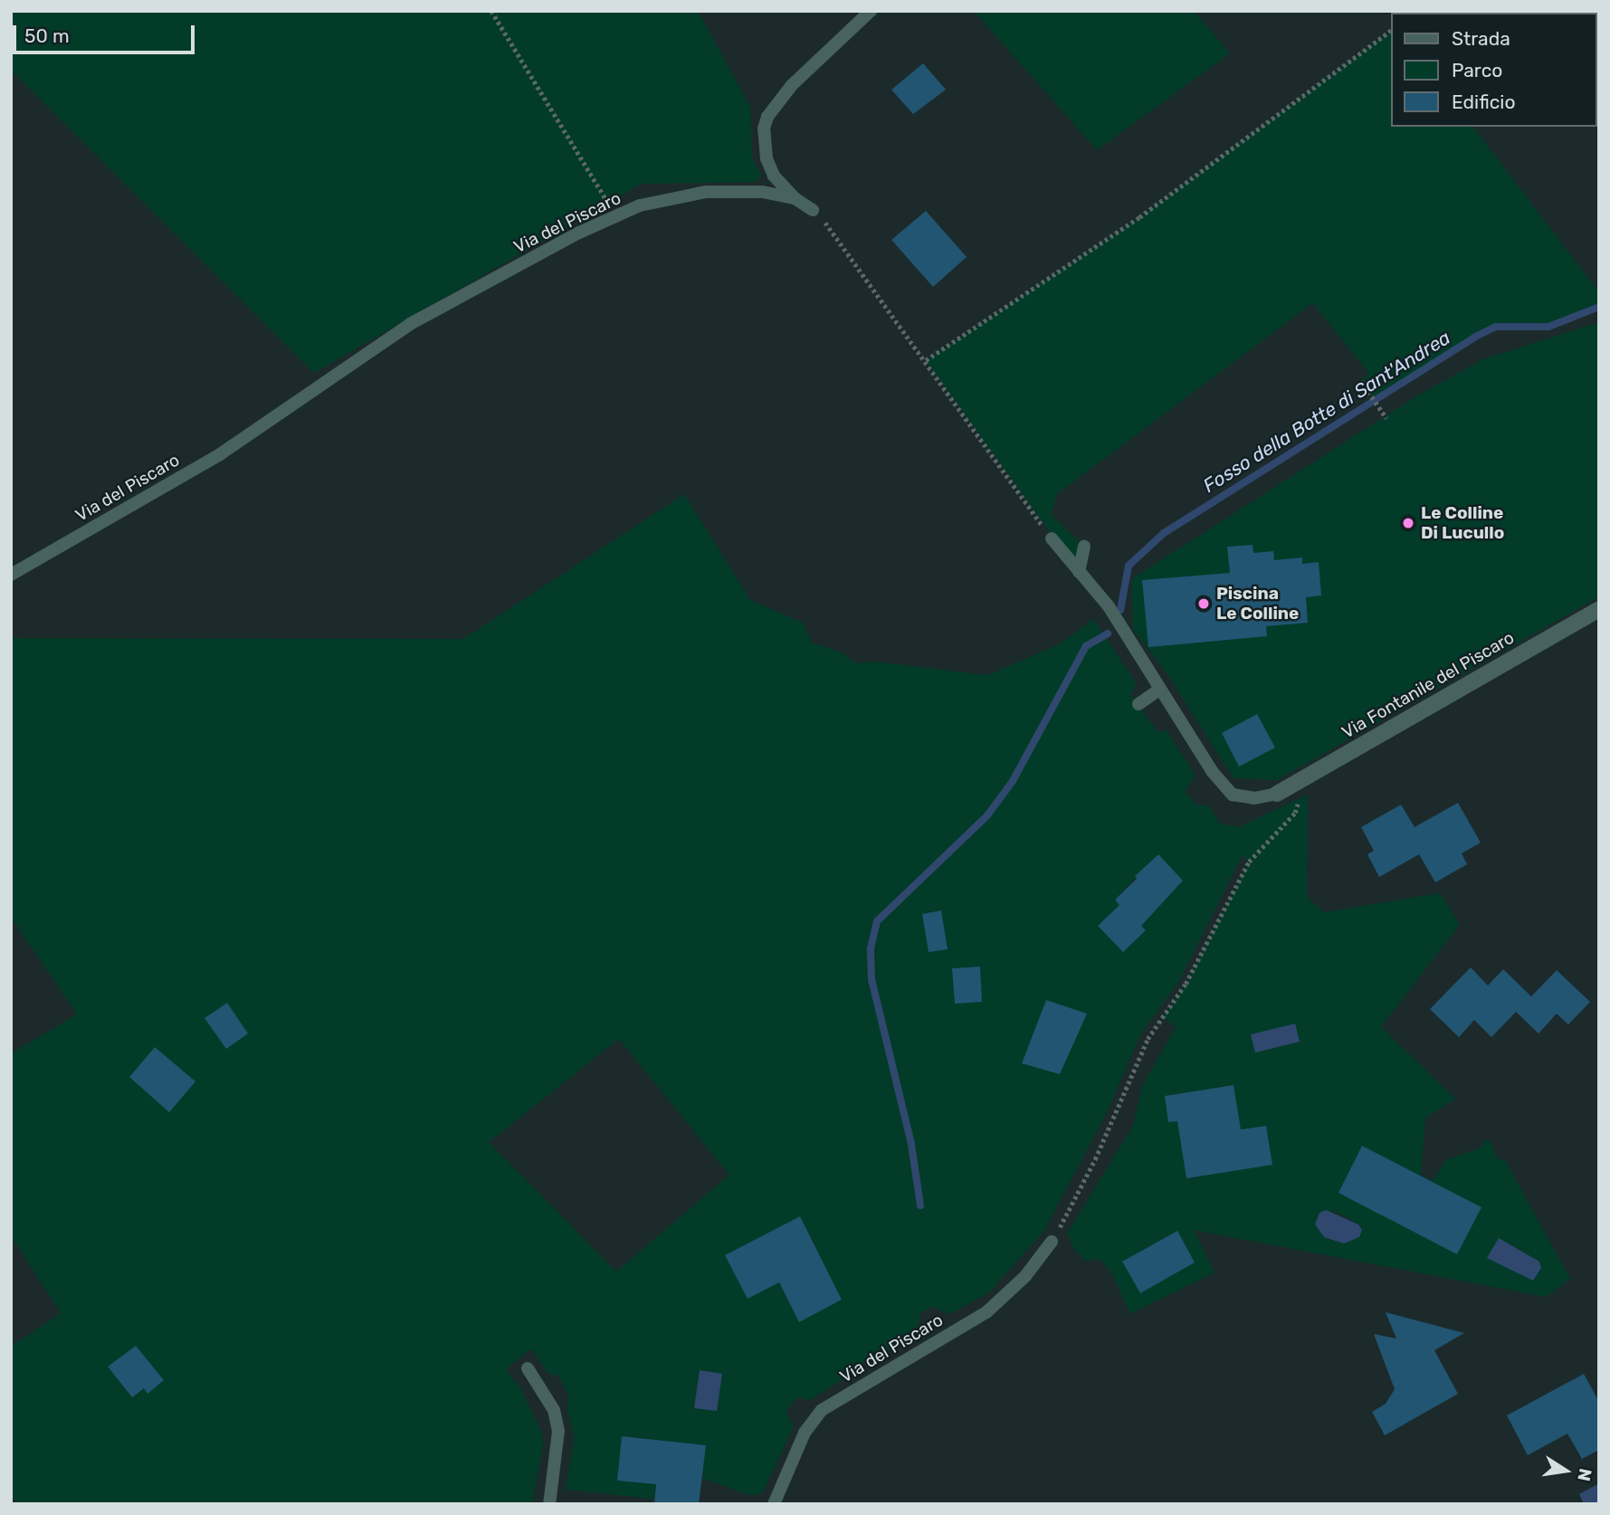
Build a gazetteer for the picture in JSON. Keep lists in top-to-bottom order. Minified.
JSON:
{"streets":{"street":["Via Fontanile del Piscaro"],"lane":["Via del Piscaro"]},"water":["Fosso della Botte di Sant'Andrea"],"places":["Le Colline Di Lucullo","Piscina Le Colline"],"legend":["Strada","Parco","Edificio"],"scale_bar":"50 m","north":"right"}
